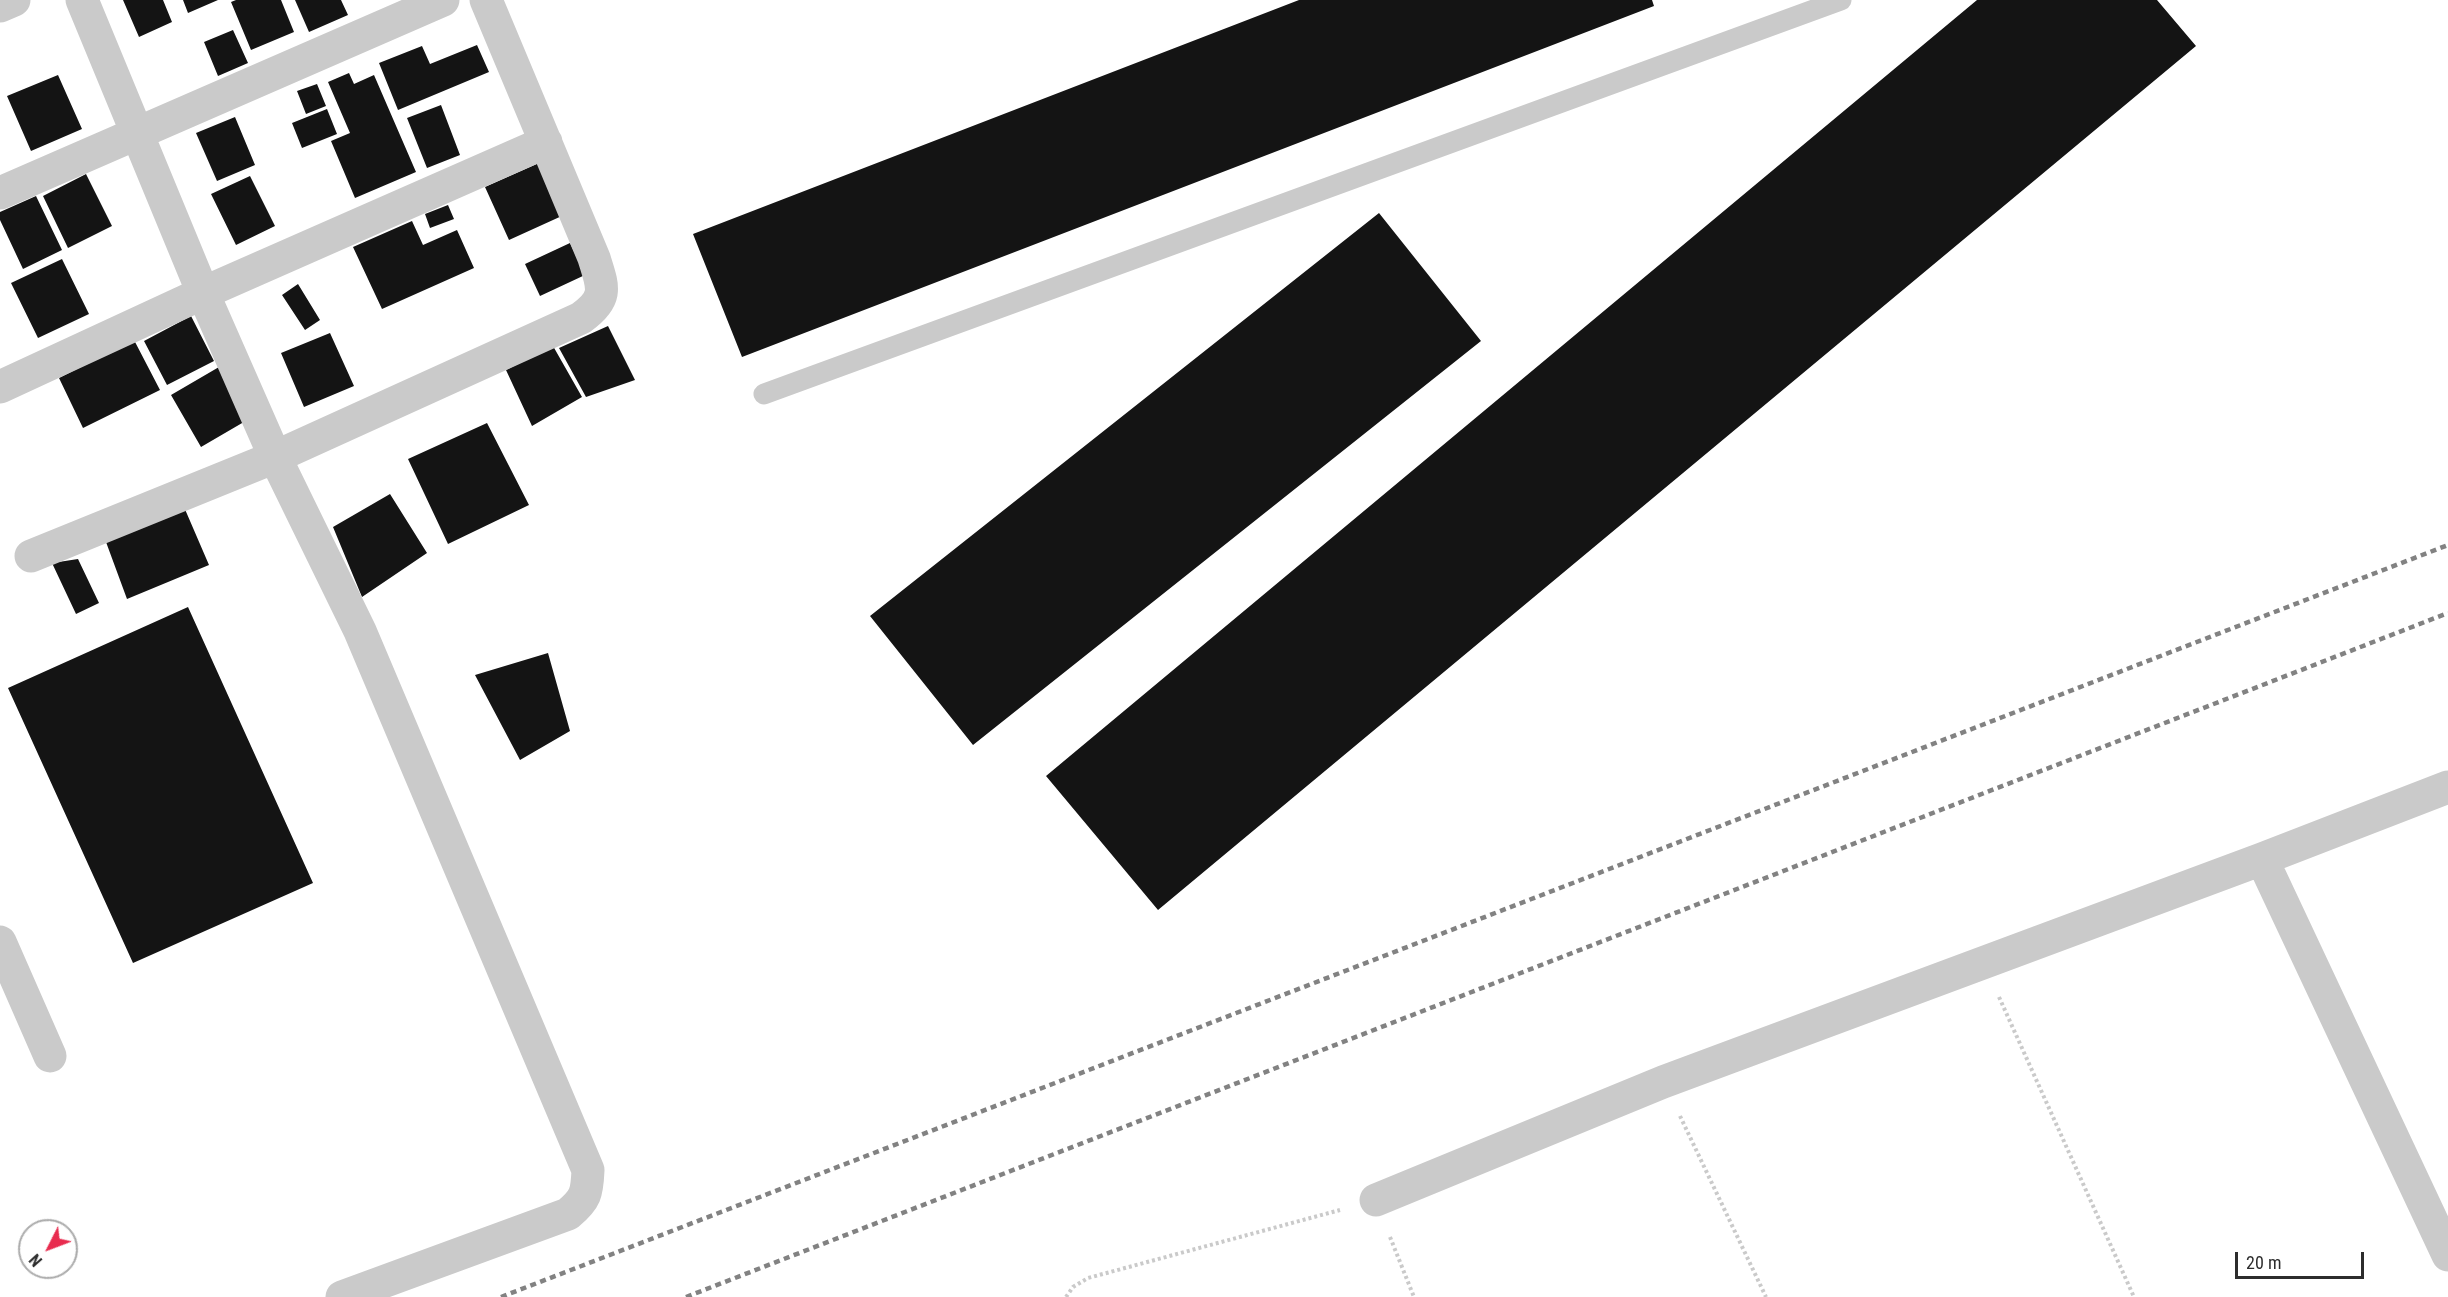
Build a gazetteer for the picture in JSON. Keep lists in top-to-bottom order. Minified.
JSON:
{"scale_bar":"20 m","north":"bottom left"}
